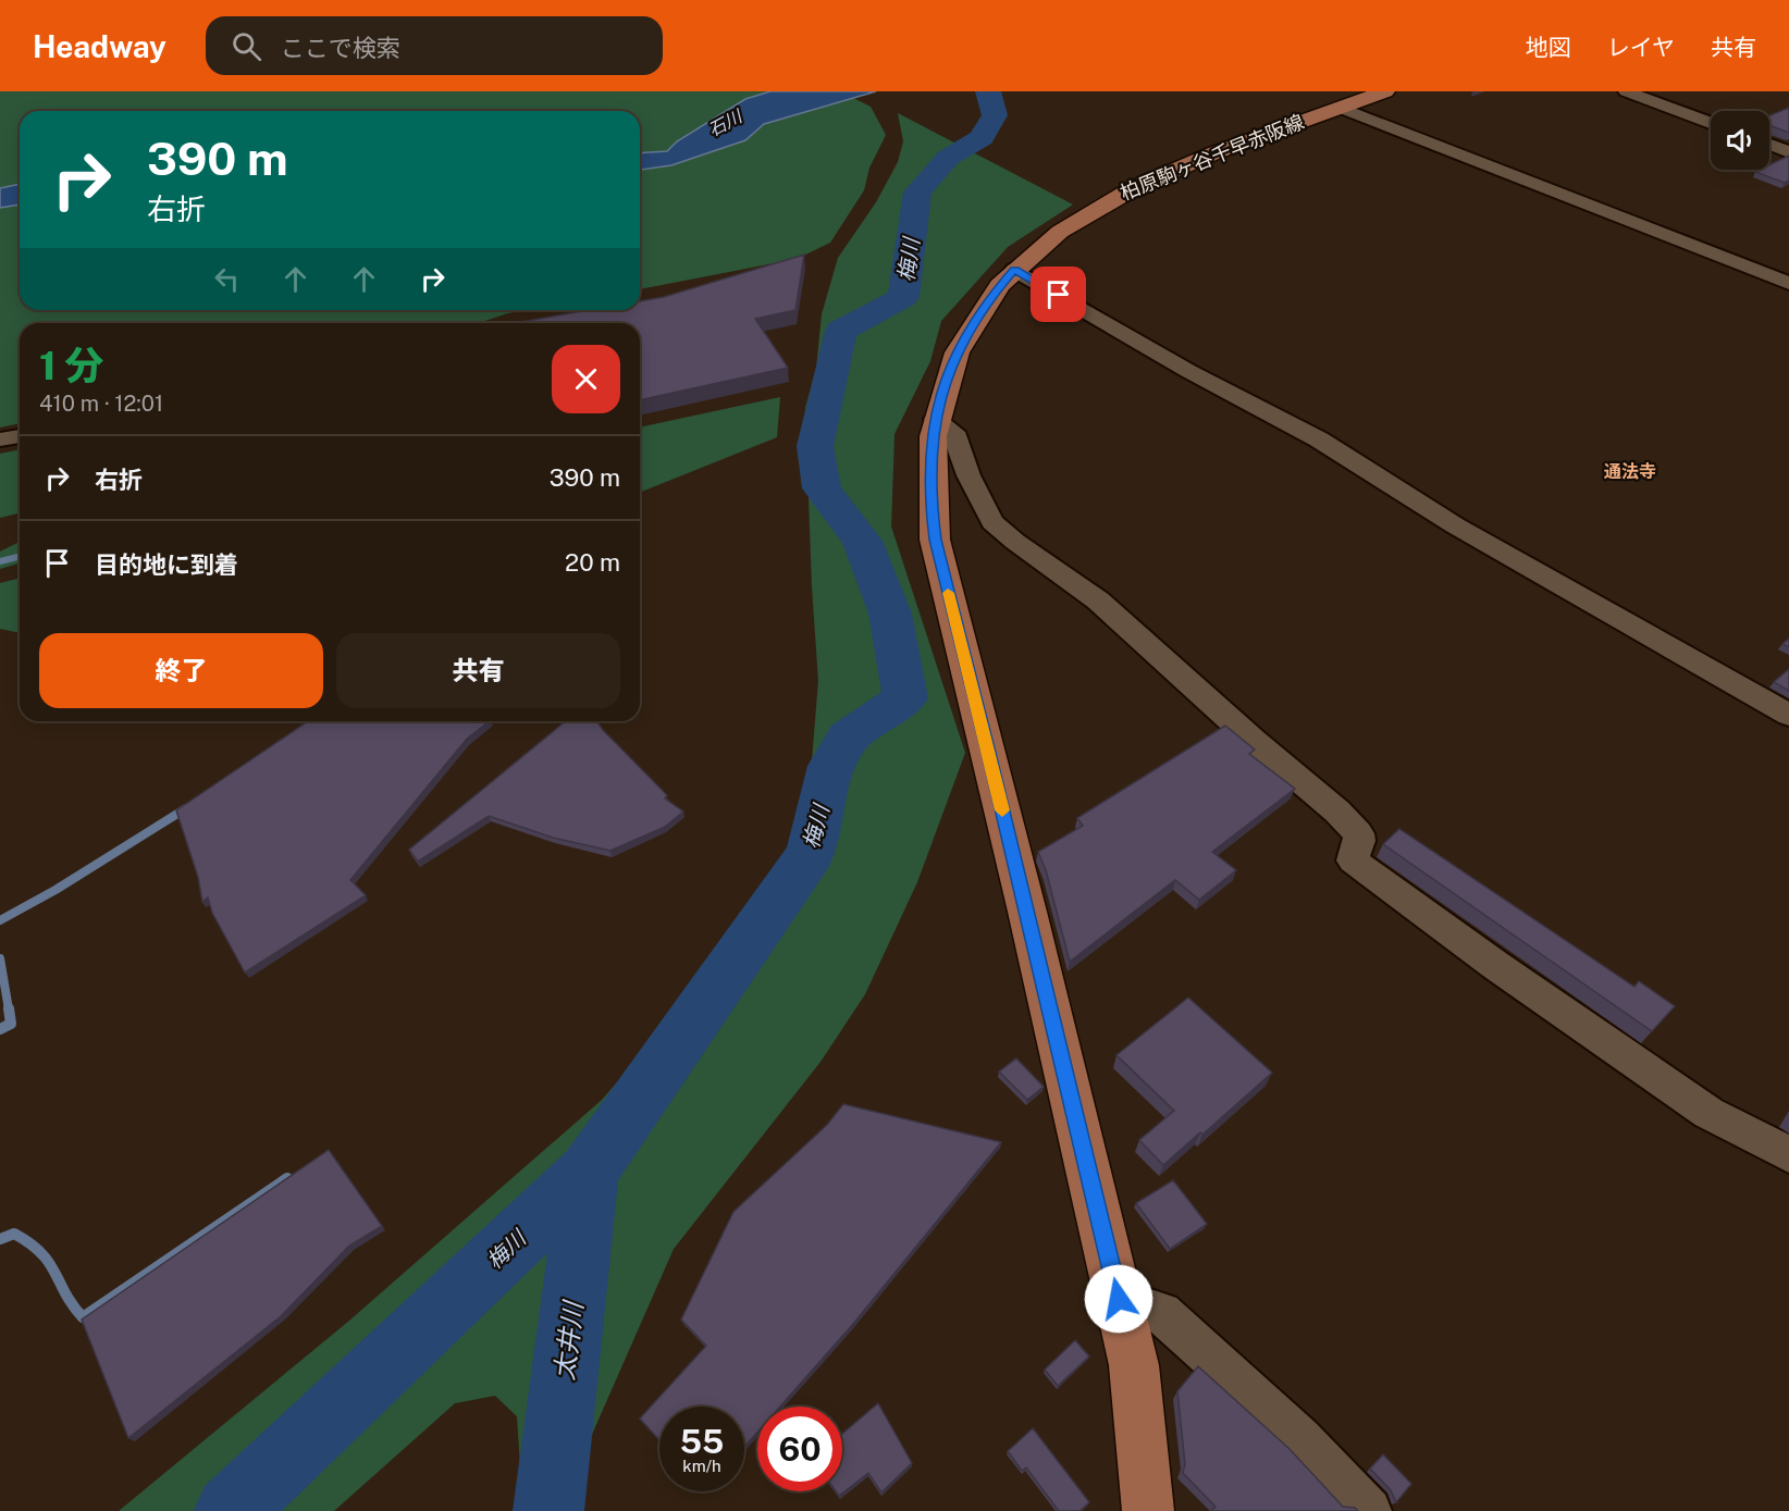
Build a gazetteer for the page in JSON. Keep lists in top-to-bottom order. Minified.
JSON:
{"streets":{"main road":["柏原駒ヶ谷千早赤阪線"]},"districts":["通法寺"],"water":["石川","梅川","太井川"],"page":{"header":"Headway","search":"ここで検索","nav":["地図","レイヤ","共有"],"turn":["390 m","右折"],"heading":["1 分","410 m · 12:01"],"list":[{"name":"右折","value":"390 m"},{"name":"目的地に到着","value":"20 m"}],"buttons":["終了","共有"],"speed":"55 km/h","limit":"60"}}
